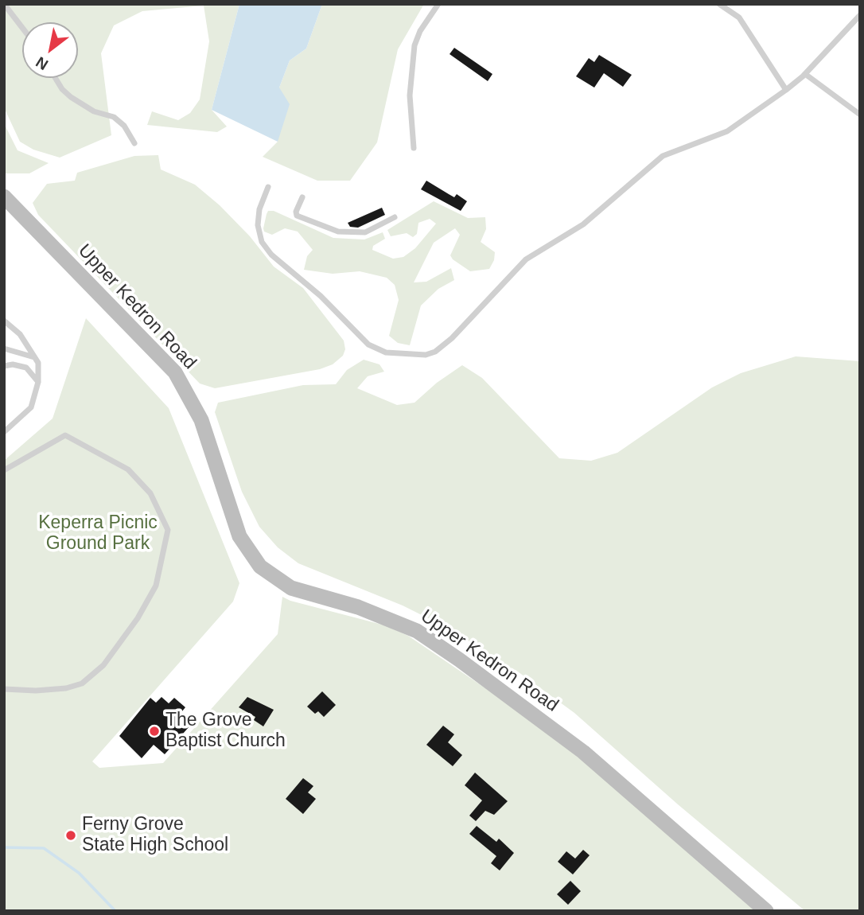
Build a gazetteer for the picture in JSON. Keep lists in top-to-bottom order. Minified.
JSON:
{"streets":{"main road":["Upper Kedron Road"]},"parks":["Keperra Picnic Ground Park"],"places":["The Grove Baptist Church","Ferny Grove State High School"],"north":"bottom left"}
